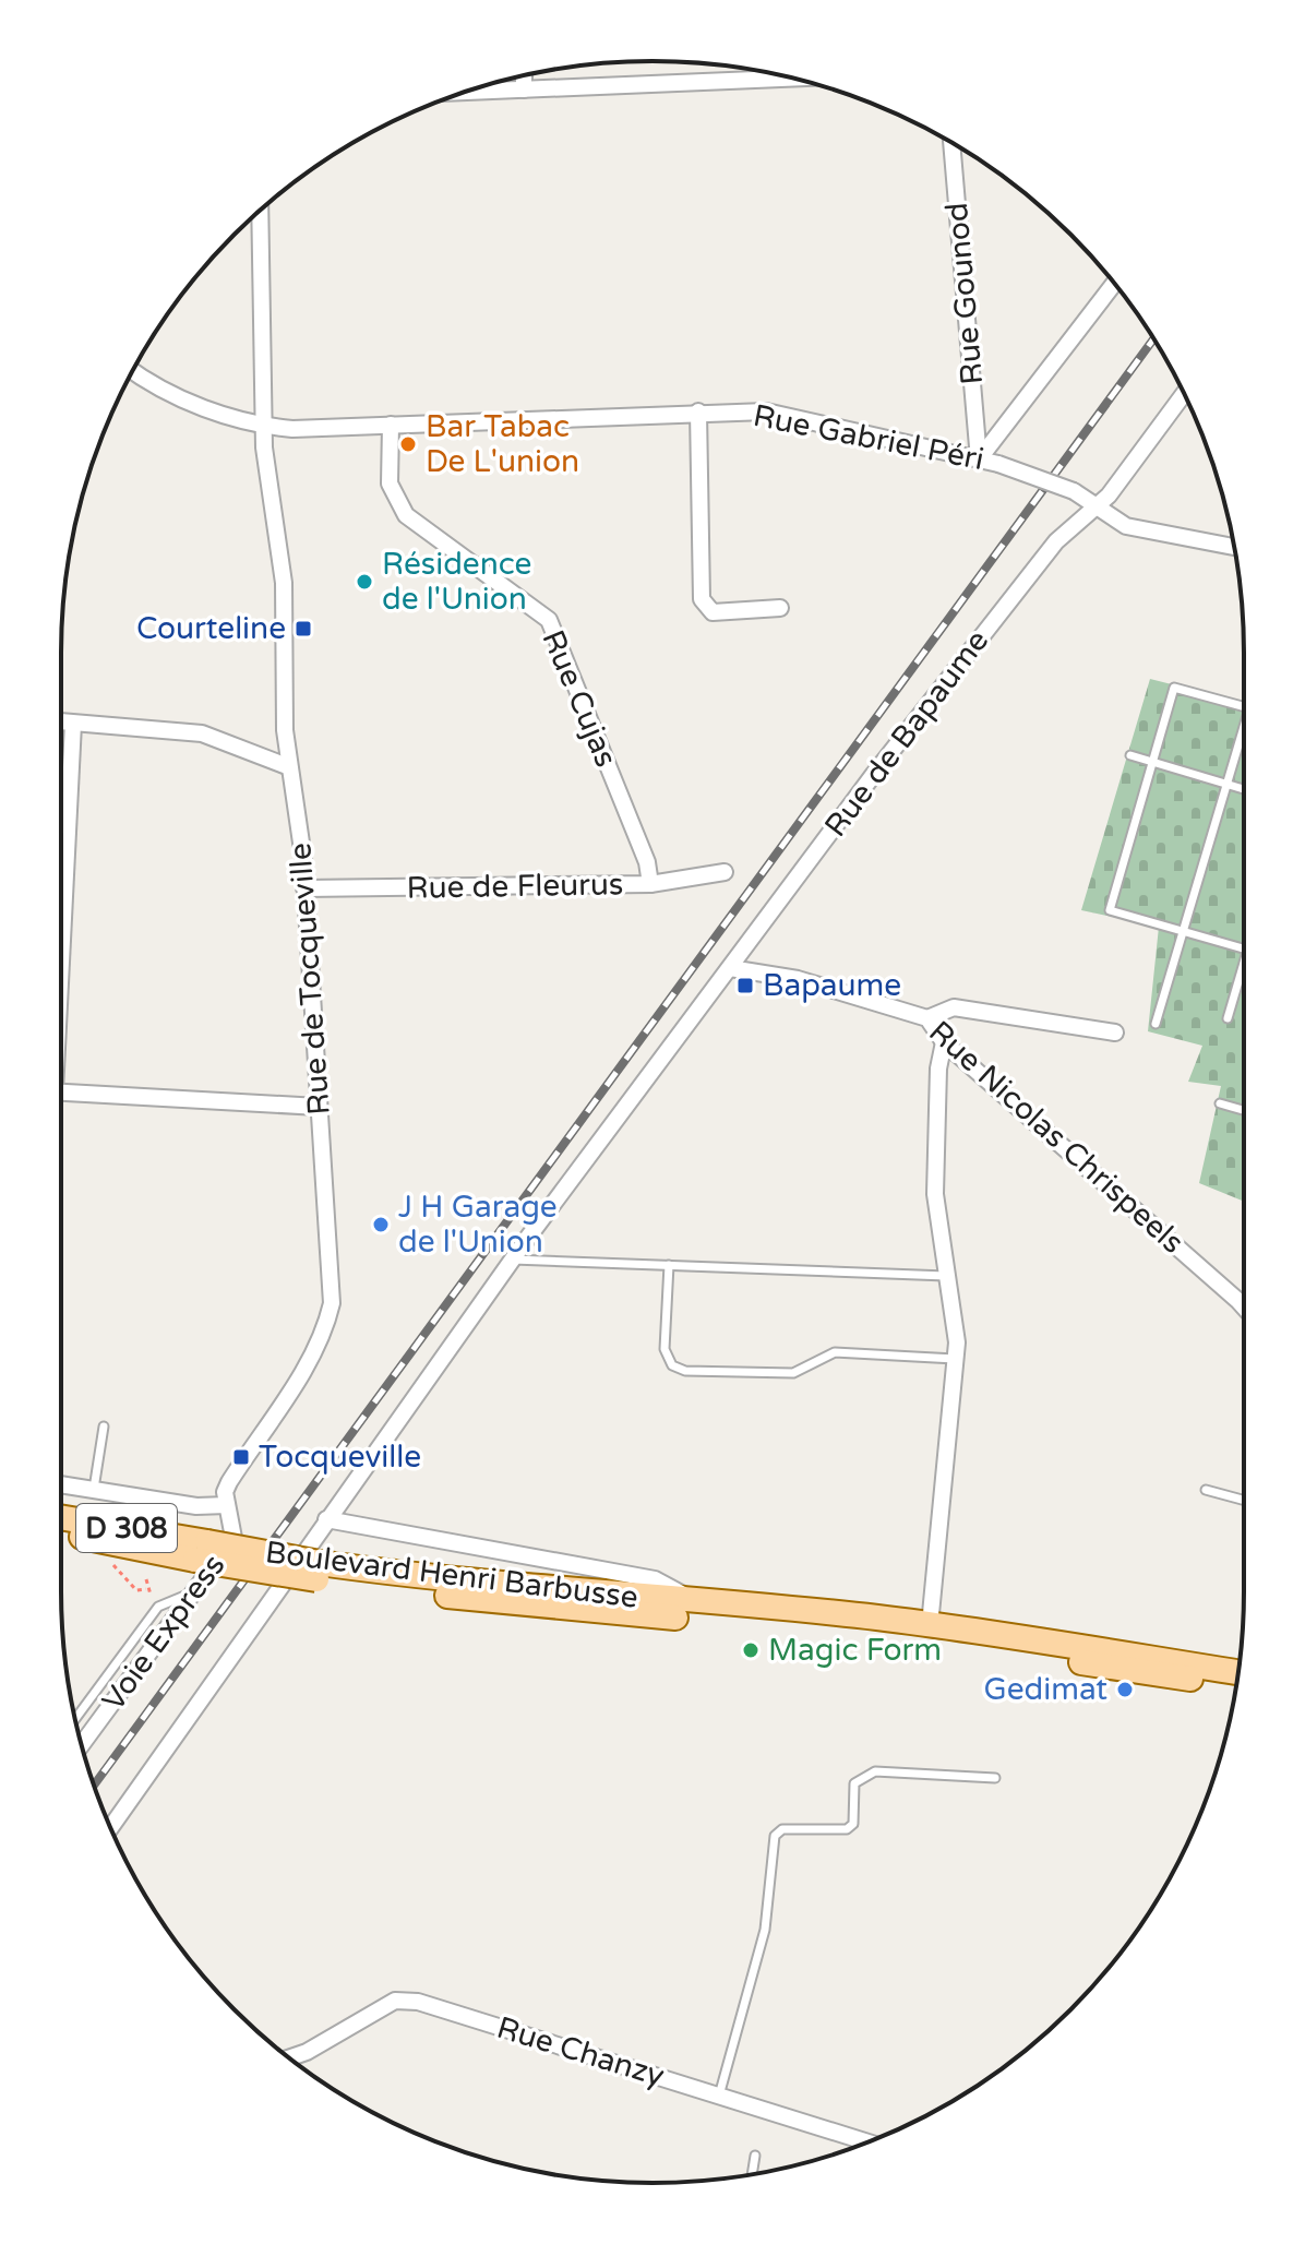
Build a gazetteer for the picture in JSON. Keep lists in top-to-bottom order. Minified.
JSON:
{"streets":{"main road":["D 308","Boulevard Henri Barbusse"],"street":["Rue Gounod","Rue Gabriel Péri","Rue Cujas","Rue de Bapaume","Rue de Fleurus","Rue de Tocqueville","Rue Nicolas Chrispeels","Voie Express","Rue Chanzy"]},"crossings":[["Rue Gounod","Rue Gabriel Péri"],["Rue Gabriel Péri","Rue Cujas"],["Rue Gabriel Péri","Rue de Bapaume"],["Rue Gabriel Péri","Rue de Tocqueville"],["Rue Cujas","Rue de Fleurus"],["Rue de Bapaume","Rue Nicolas Chrispeels"],["Rue de Bapaume","Boulevard Henri Barbusse"],["Rue de Fleurus","Rue de Tocqueville"],["Rue de Tocqueville","Voie Express"],["D 308","Boulevard Henri Barbusse"]],"places":{"other":["Bar Tabac De L'union","Résidence de l'Union","J H Garage de l'Union","Magic Form","Gedimat"],"transit":["Courteline","Bapaume","Tocqueville"]}}
